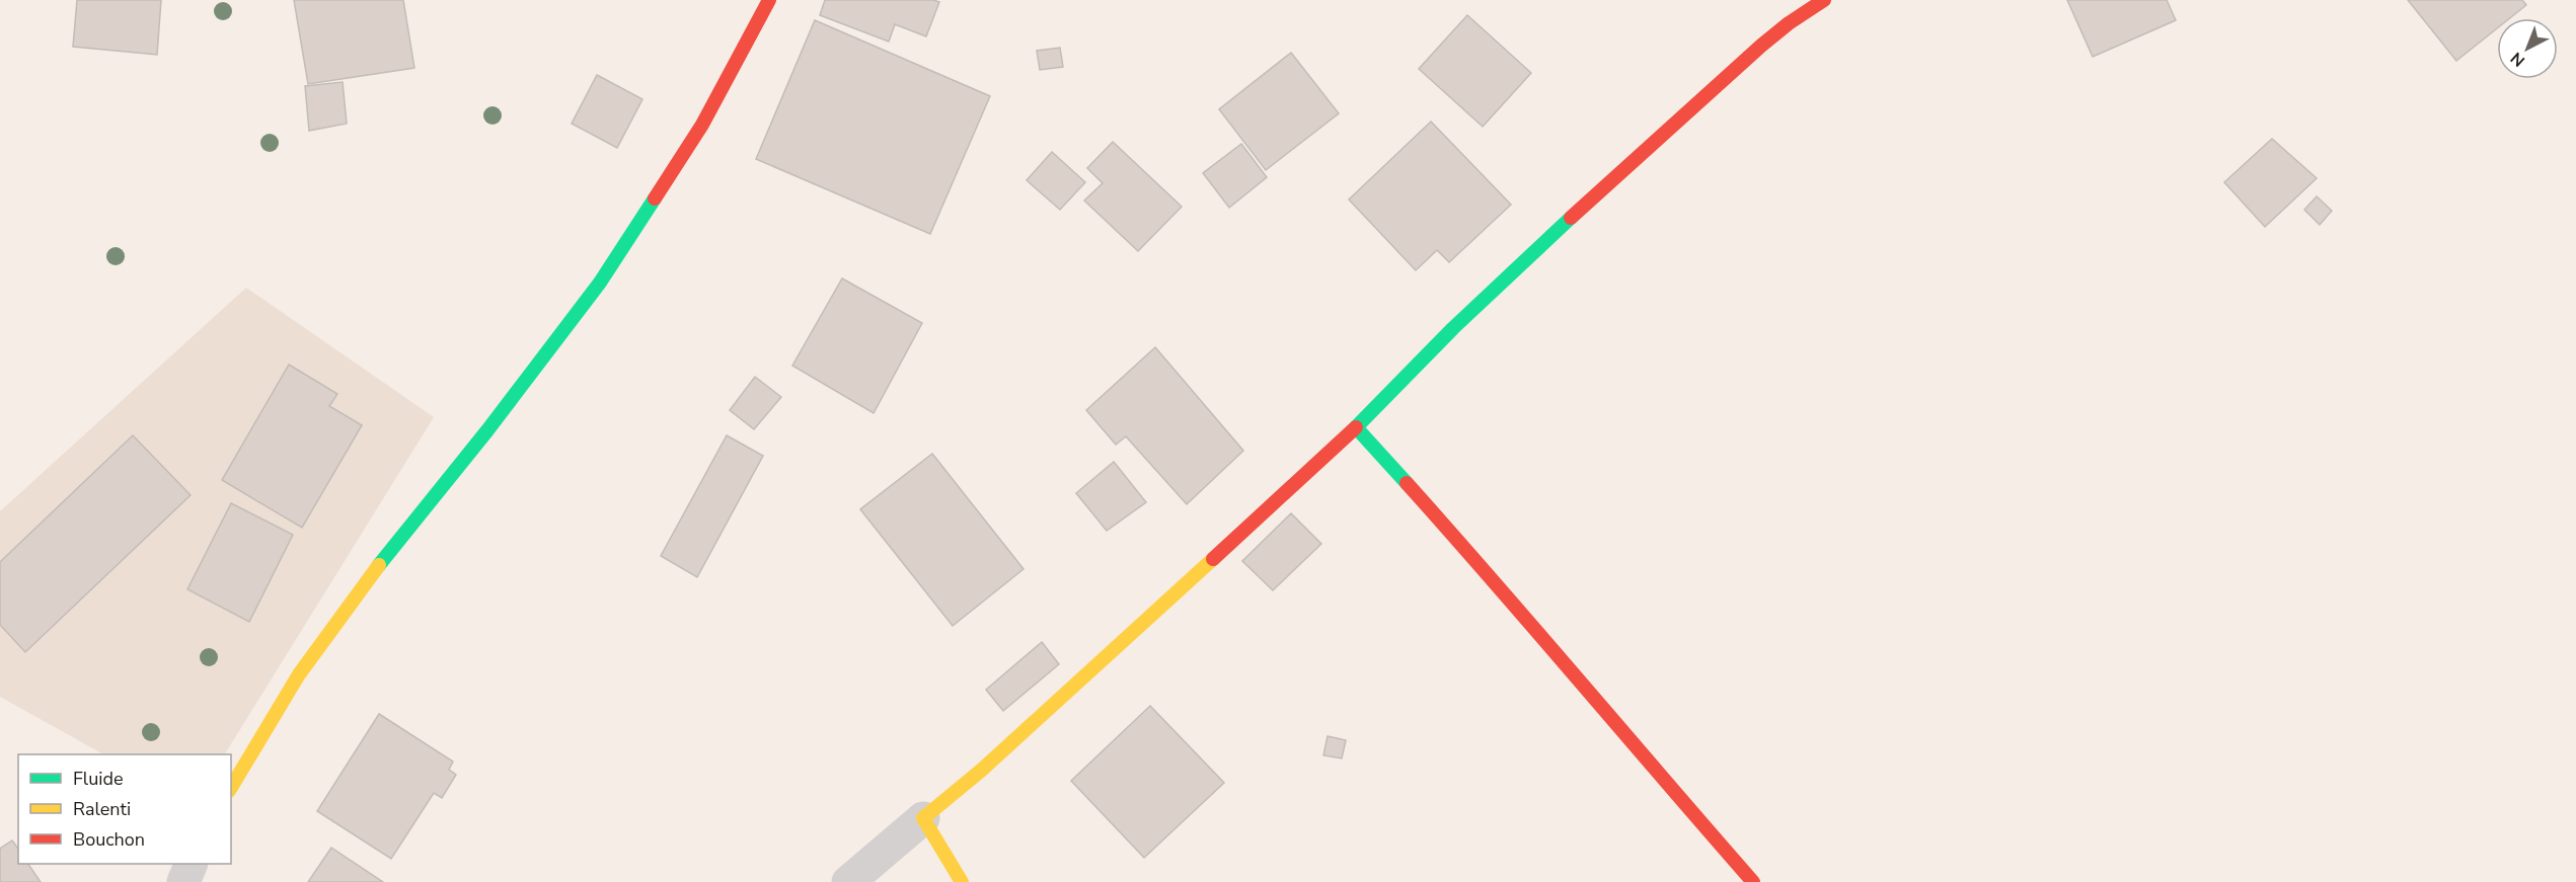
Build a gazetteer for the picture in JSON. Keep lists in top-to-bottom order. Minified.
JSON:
{"legend":["Fluide","Ralenti","Bouchon"],"north":"bottom left"}
